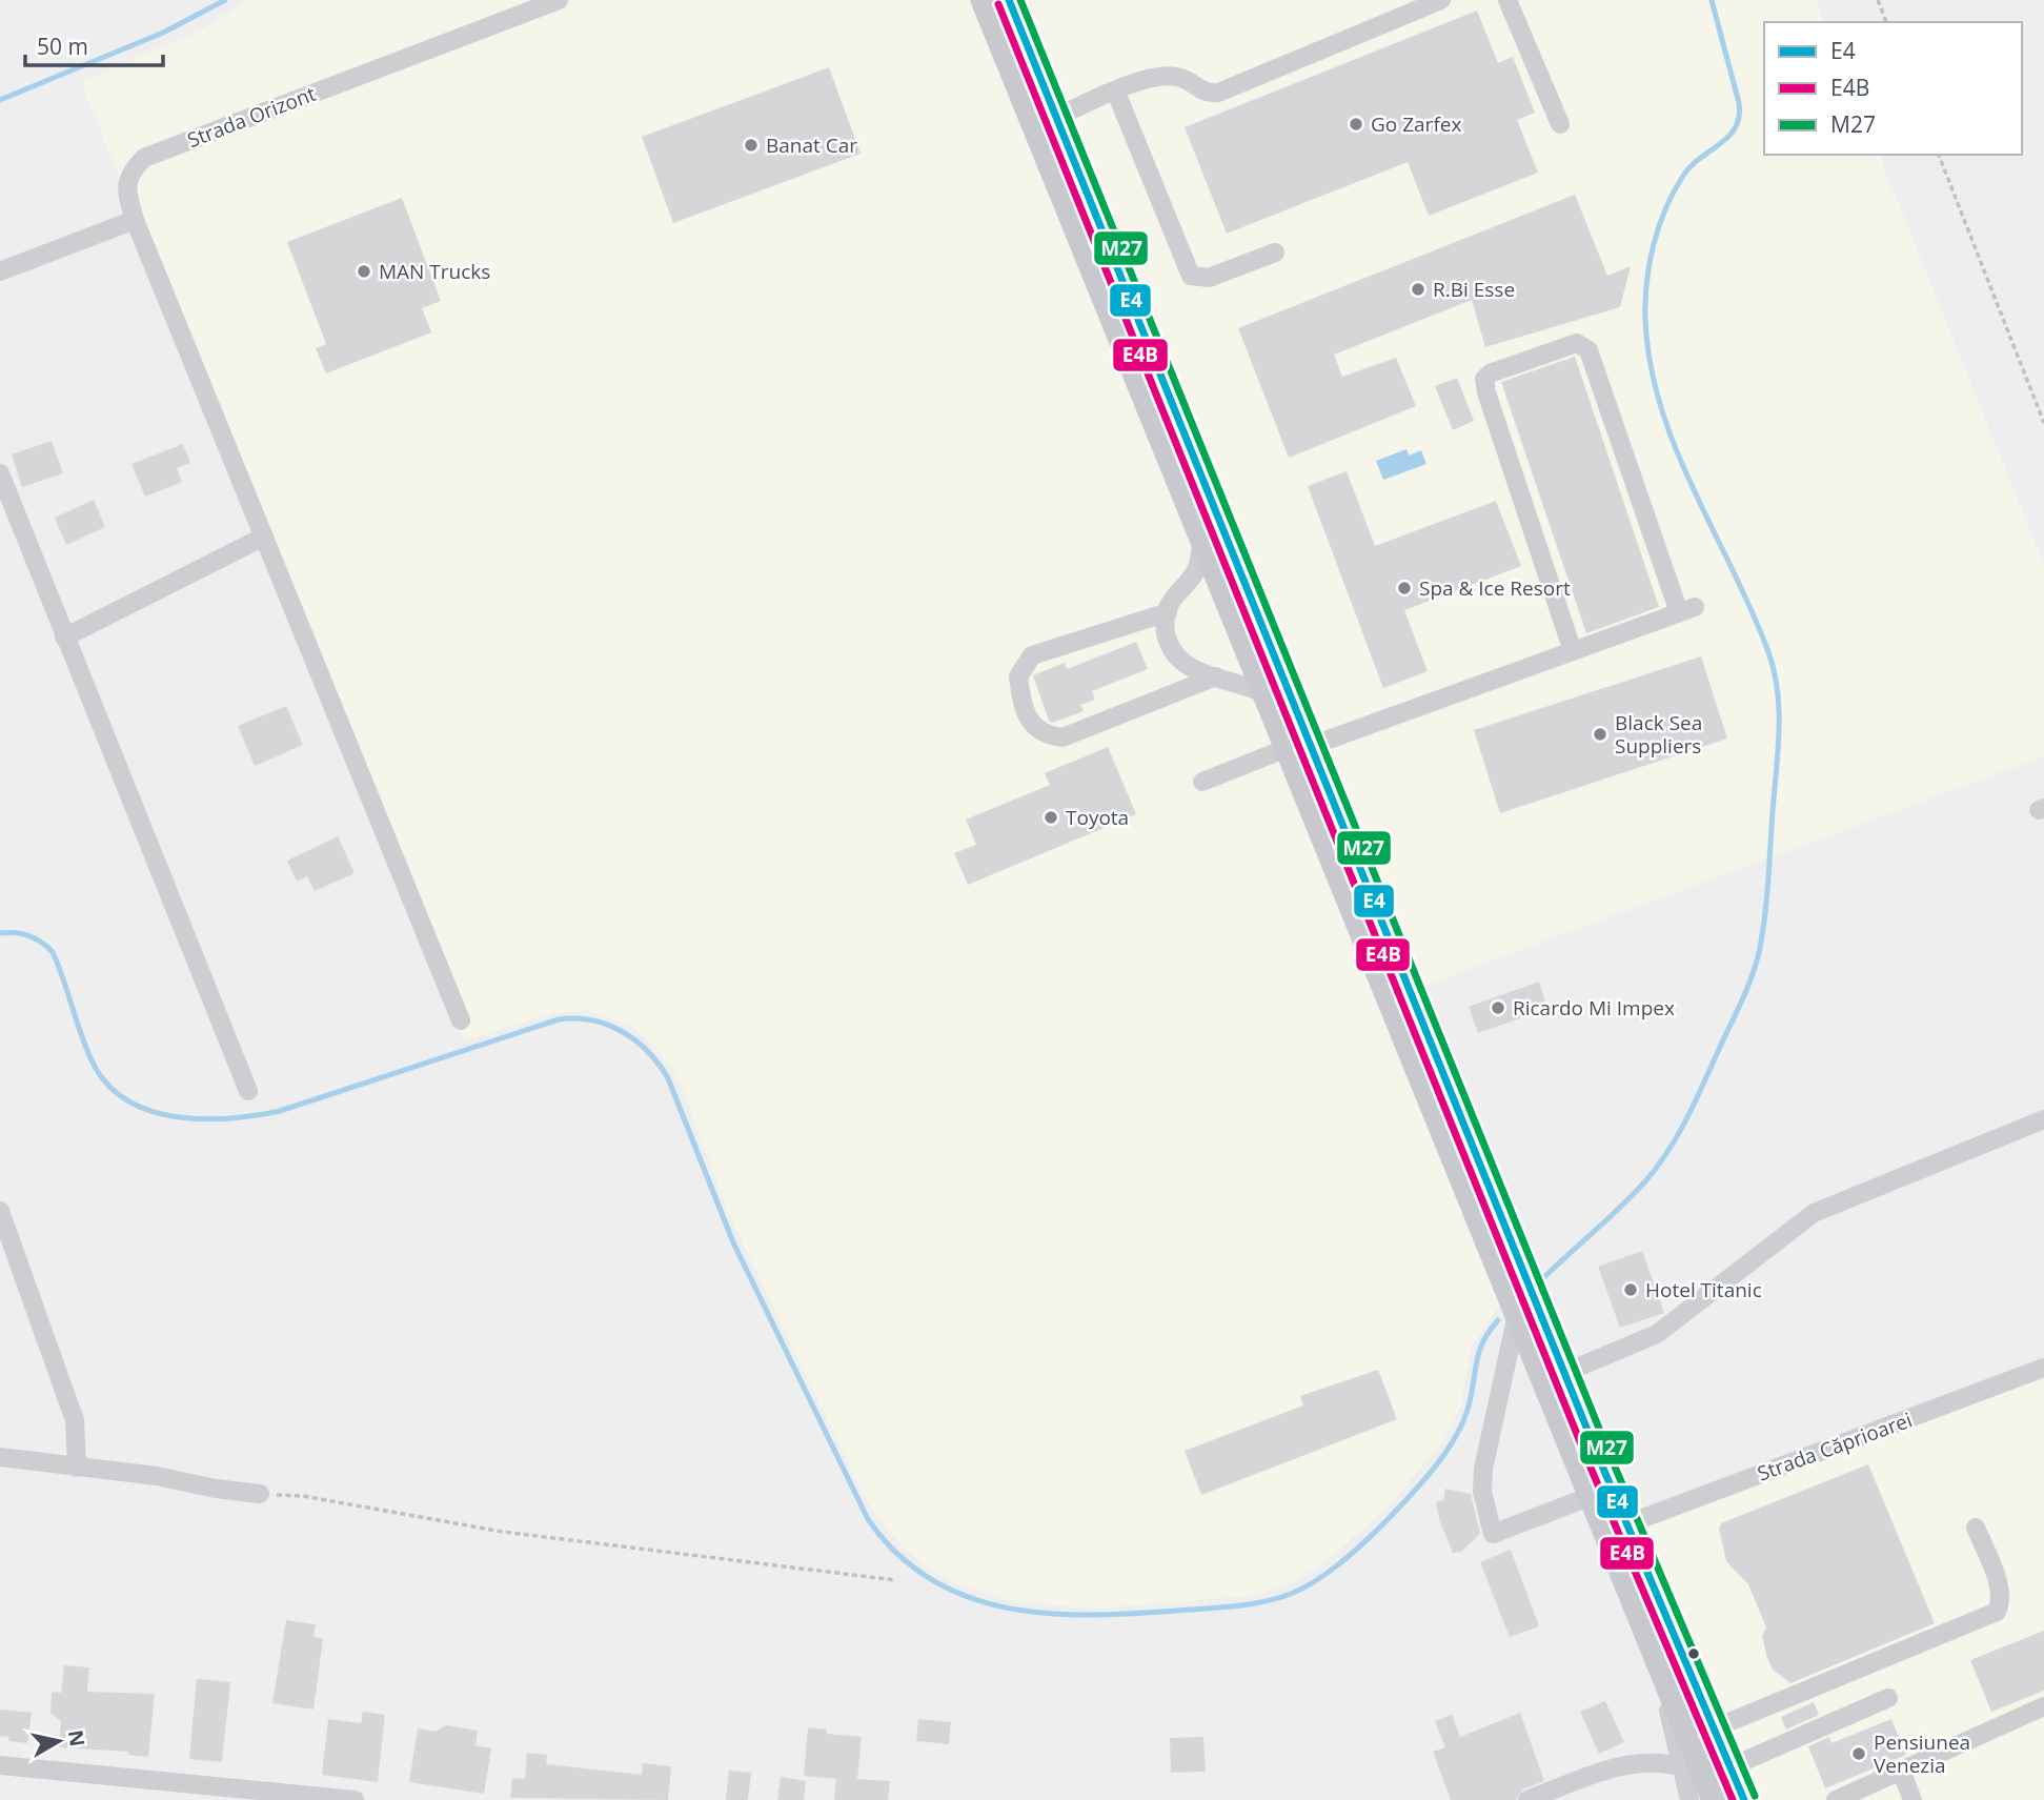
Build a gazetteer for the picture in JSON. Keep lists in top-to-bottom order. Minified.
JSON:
{"streets":{"street":["Strada Orizont","Strada Căprioarei"]},"places":["Go Zarfex","Banat Car","MAN Trucks","R.Bi Esse","Spa & Ice Resort","Black Sea Suppliers","Toyota","Ricardo Mi Impex","Hotel Titanic","Pensiunea Venezia"],"lines":["transit line E4","transit line M27","transit line E4B"],"legend":["E4","E4B","M27"],"scale_bar":"50 m","north":"right"}
